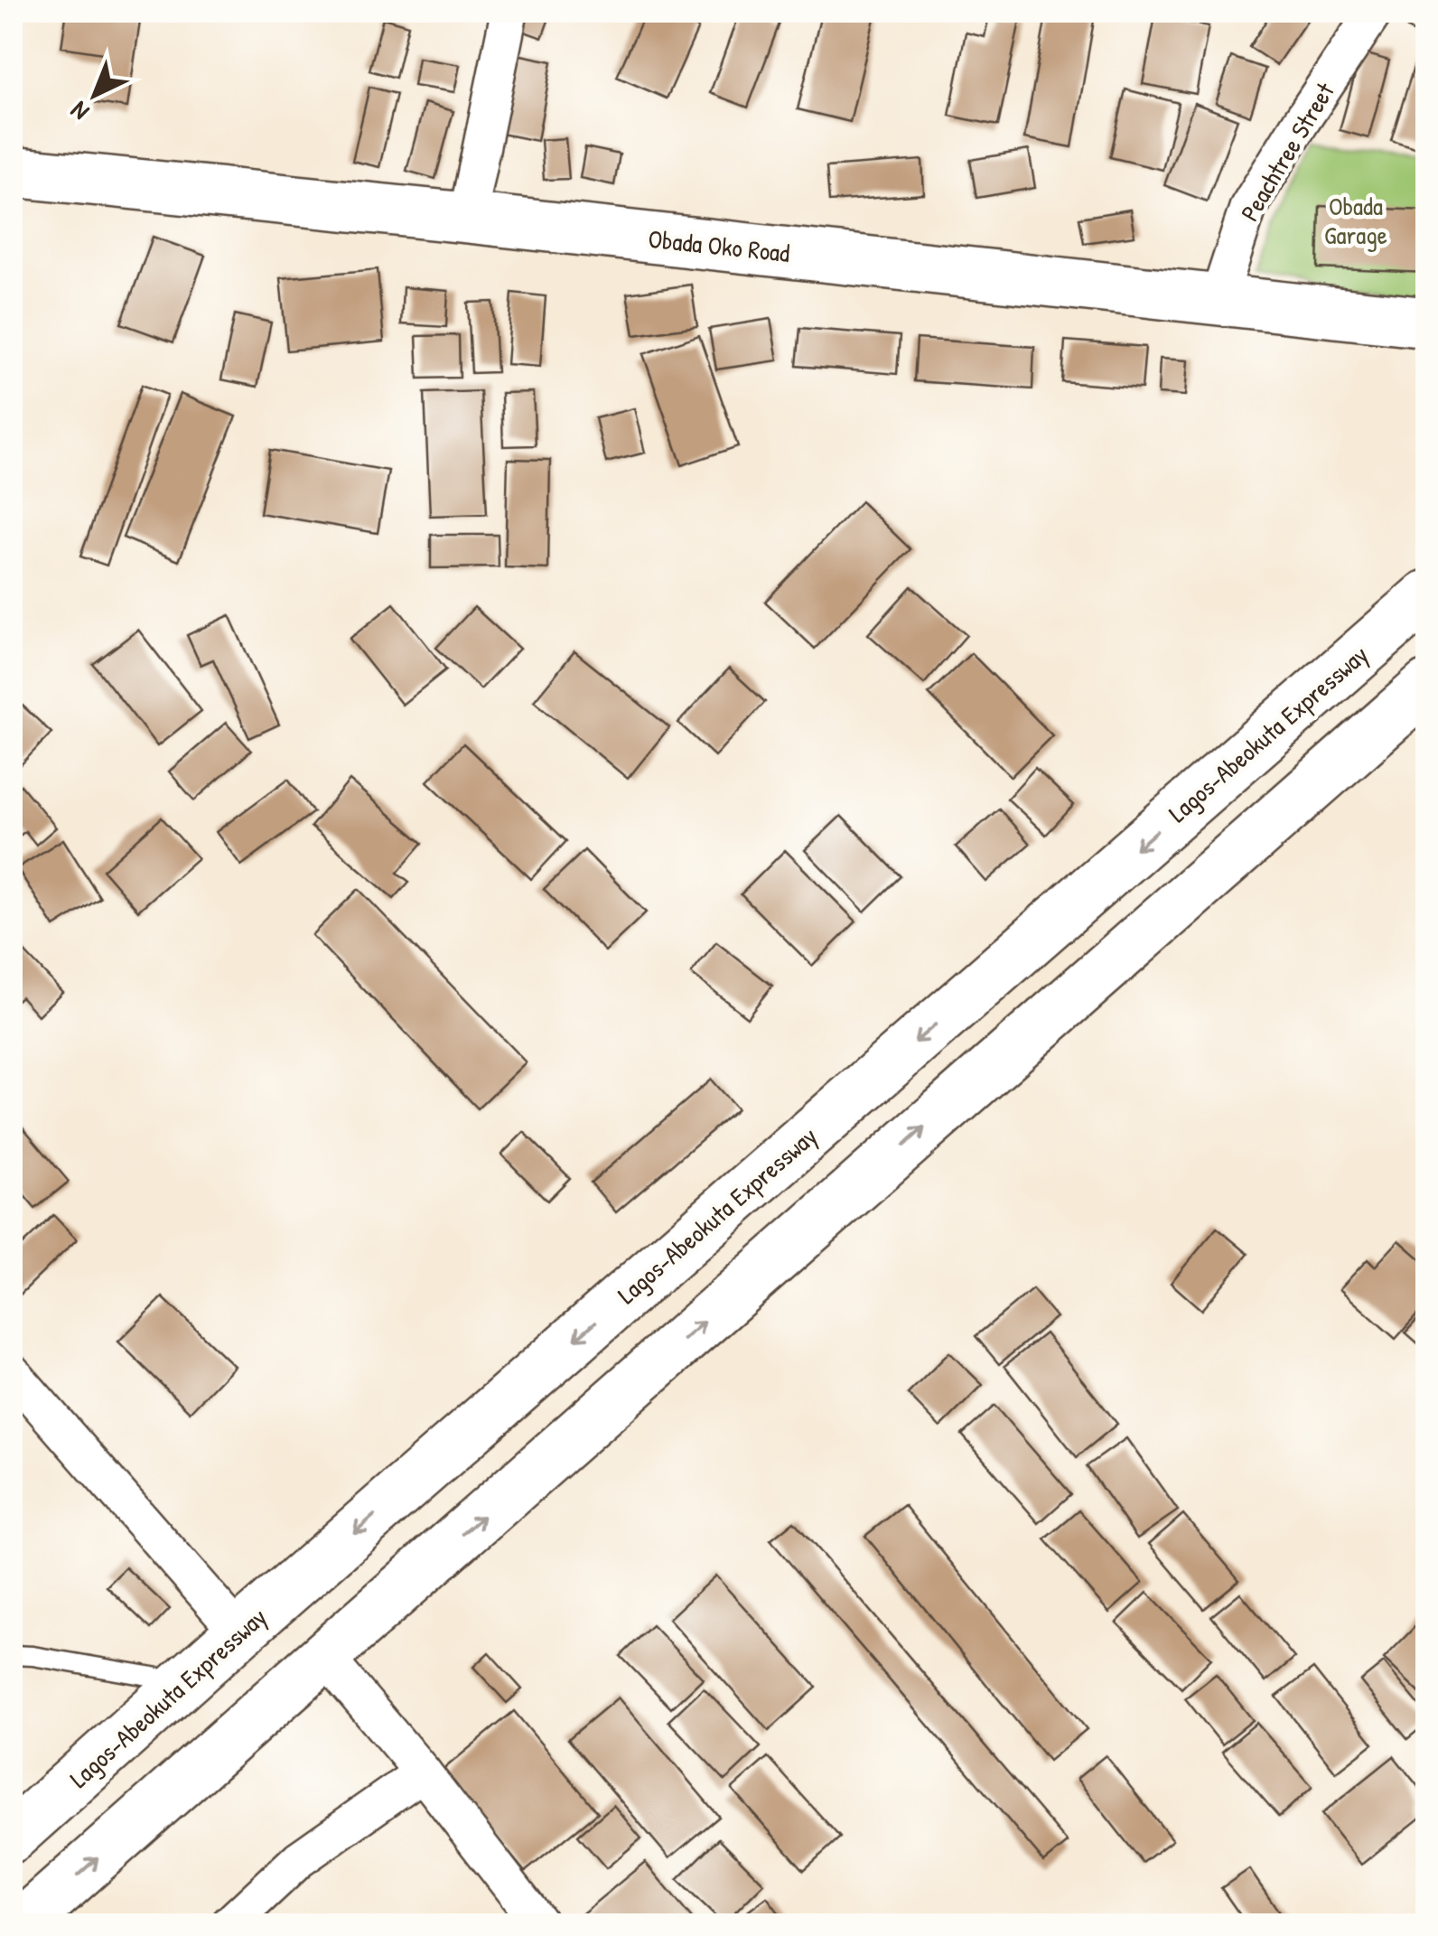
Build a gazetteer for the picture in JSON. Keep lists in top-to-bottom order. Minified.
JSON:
{"streets":{"main road":["Obada Oko Road","Lagos-Abeokuta Expressway"],"street":["Peachtree Street"]},"crossings":[["Peachtree Street","Obada Oko Road"]],"parks":["Obada Garage"],"north":"bottom left"}
